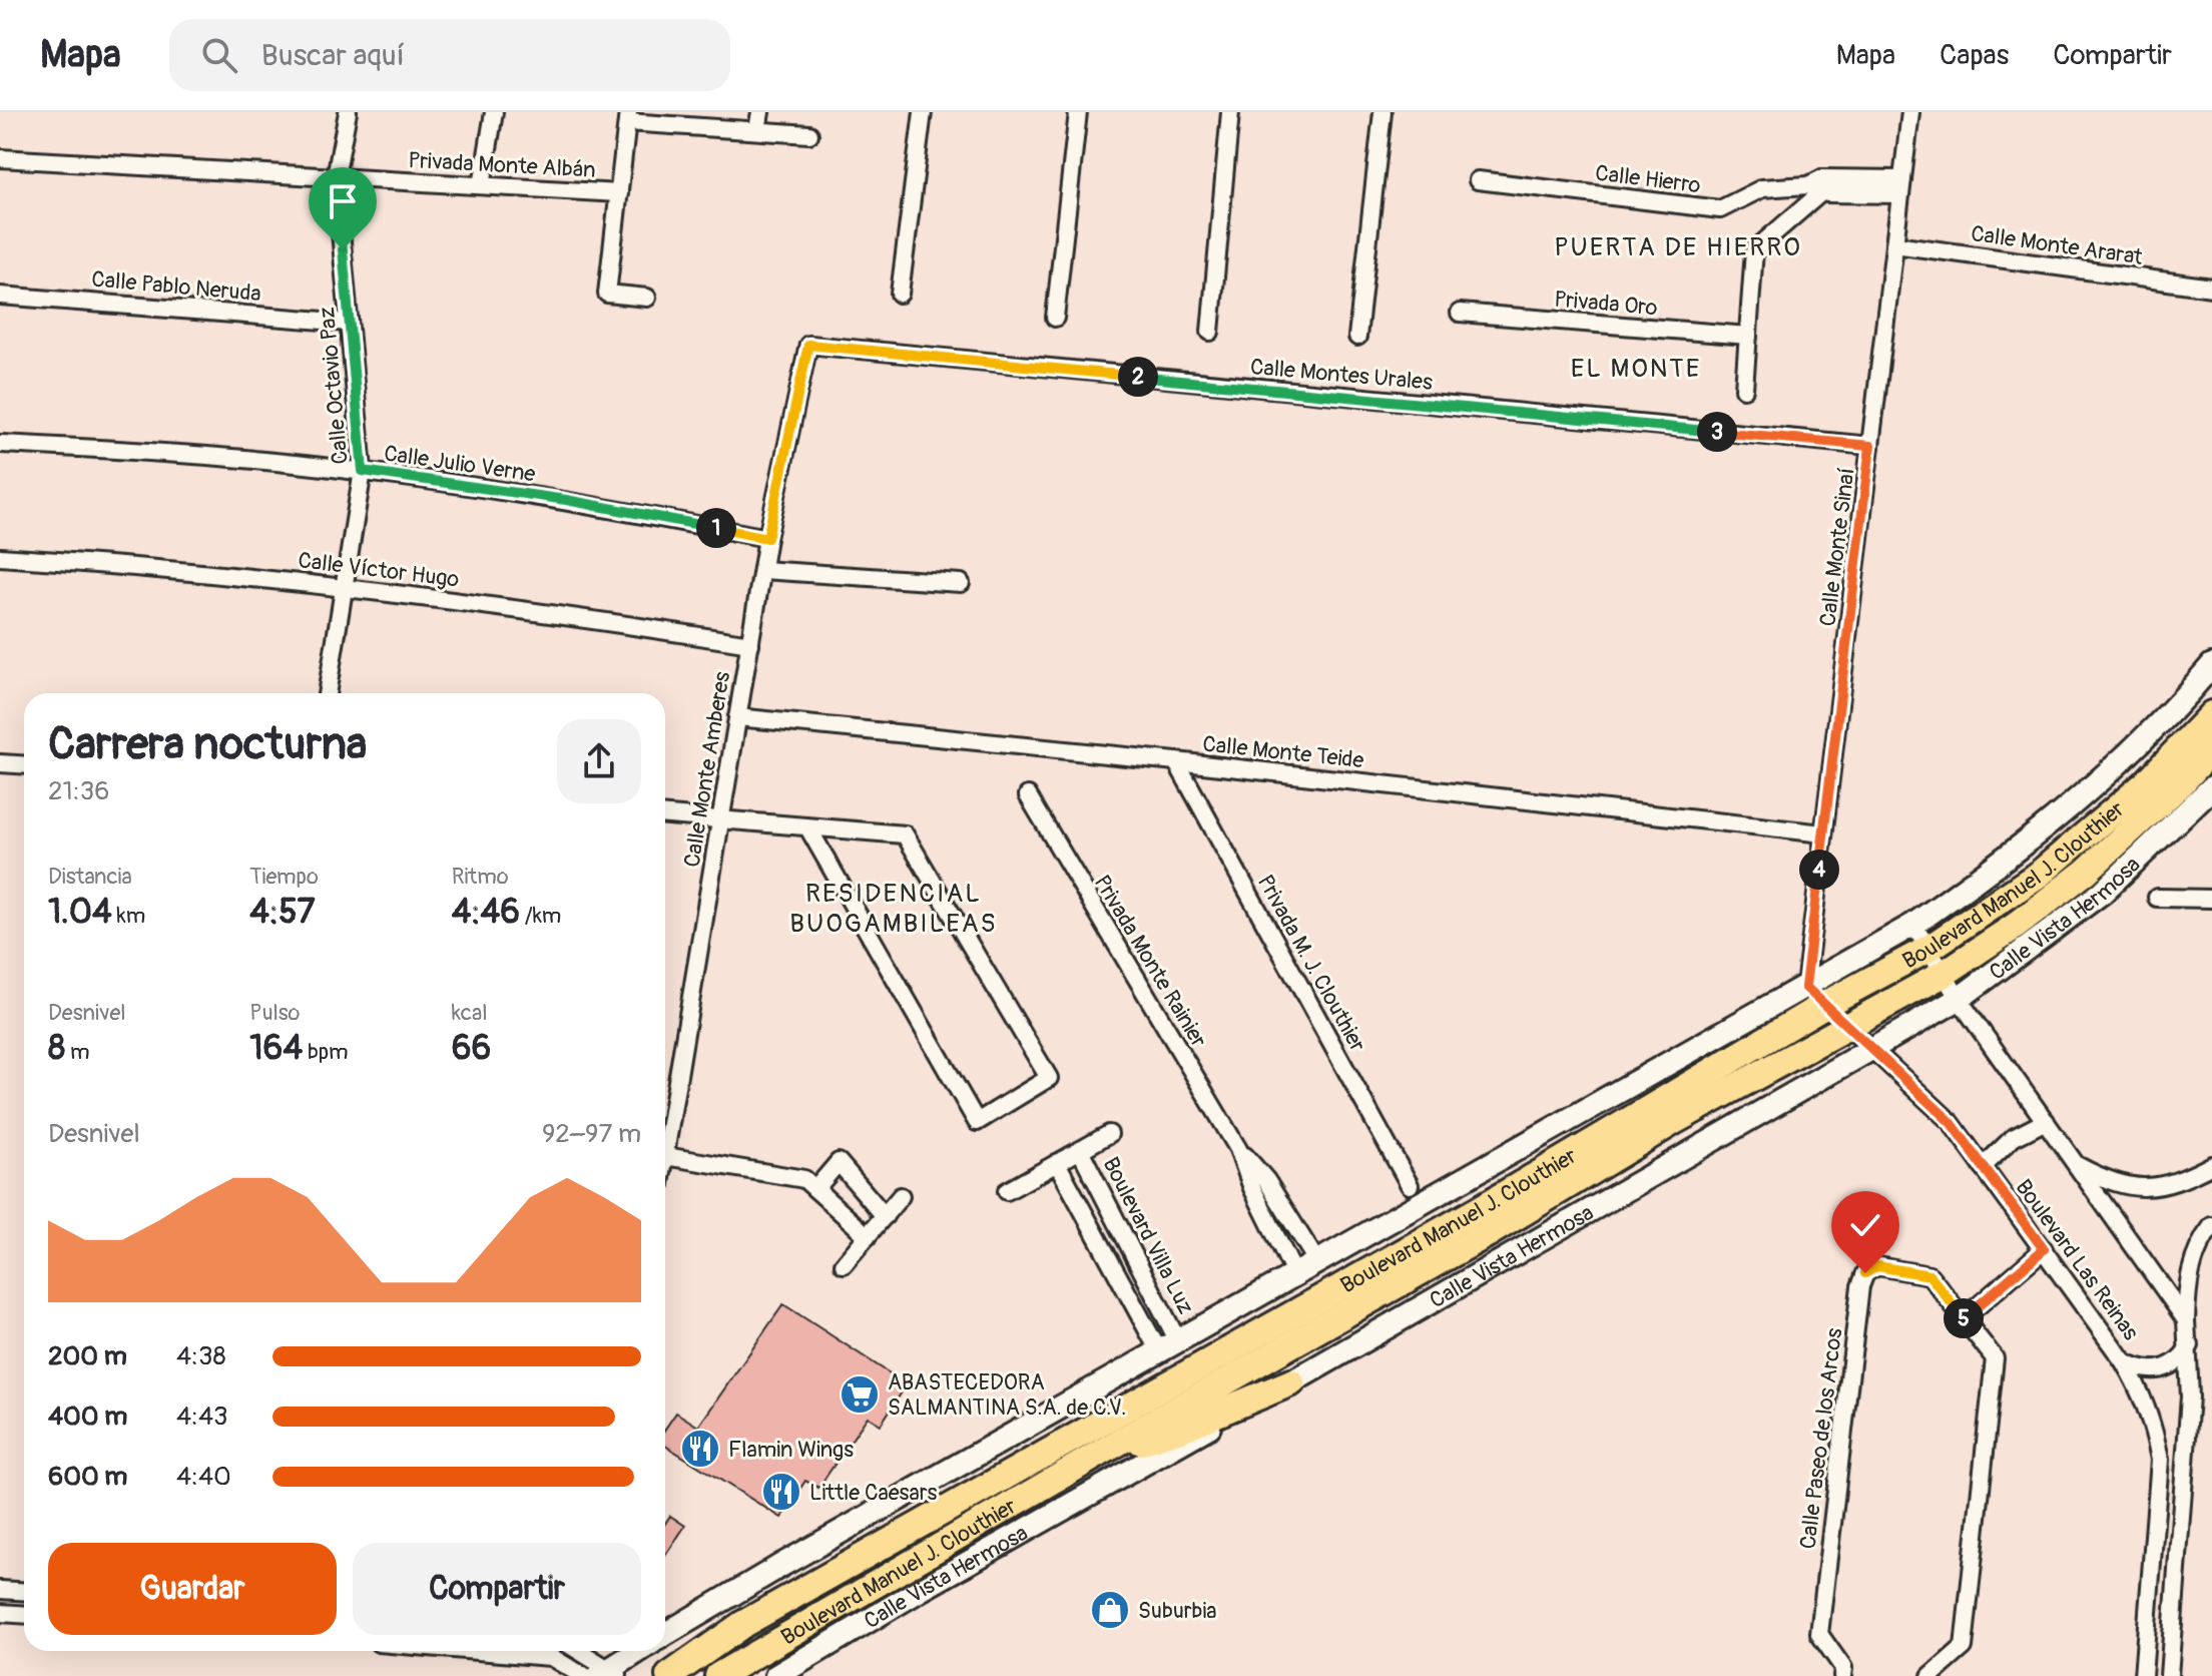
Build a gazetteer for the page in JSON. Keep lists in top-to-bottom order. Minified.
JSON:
{"streets":{"main road":["Boulevard Manuel J. Clouthier"],"street":["Privada Monte Albán","Calle Hierro","Calle Monte Ararat","Calle Pablo Neruda","Privada Oro","Calle Montes Urales","Calle Octavio Paz","Calle Julio Verne","Calle Monte Sinaí","Calle Víctor Hugo","Calle Monte Teide","Calle Monte Amberes","Calle Vista Hermosa","Privada Monte Rainier","Privada M. J. Clouthier","Boulevard Villa Luz","Boulevard Las Reinas","Calle Paseo de los Arcos"]},"crossings":[["Privada Monte Albán","Calle Octavio Paz"],["Calle Hierro","Calle Monte Sinaí"],["Calle Monte Ararat","Calle Monte Sinaí"],["Calle Pablo Neruda","Calle Octavio Paz"],["Calle Montes Urales","Calle Monte Sinaí"],["Calle Montes Urales","Calle Monte Amberes"],["Calle Octavio Paz","Calle Julio Verne"],["Calle Octavio Paz","Calle Víctor Hugo"],["Calle Julio Verne","Calle Monte Amberes"],["Calle Monte Sinaí","Calle Monte Teide"],["Calle Monte Sinaí","Boulevard Manuel J. Clouthier"],["Calle Monte Sinaí","Boulevard Las Reinas"],["Calle Víctor Hugo","Calle Monte Amberes"],["Calle Monte Teide","Calle Monte Amberes"],["Calle Monte Teide","Privada M. J. Clouthier"],["Boulevard Manuel J. Clouthier","Boulevard Las Reinas"],["Calle Vista Hermosa","Boulevard Las Reinas"]],"districts":["PUERTA DE HIERRO","EL MONTE","RESIDENCIAL BUOGAMBILEAS"],"places":{"supermarket":["ABASTECEDORA SALMANTINA S.A. de C.V."],"restaurant":["Flamin Wings","Little Caesars"],"shop":["Suburbia"]},"page":{"header":"Mapa","search":"Buscar aquí","nav":["Mapa","Capas","Compartir"],"pins":["2","3","1","4","5"],"heading":["Carrera nocturna","21:36"],"stats":[["Distancia","1.04 km"],["Tiempo","4:57"],["Ritmo","4:46 /km"],["Desnivel","8 m"],["Pulso","164 bpm"],["kcal","66"]],"chart":["Desnivel","92–97 m"],"list":[{"name":"200 m","note":"4:38"},{"name":"400 m","note":"4:43"},{"name":"600 m","note":"4:40"}],"buttons":["Guardar","Compartir"]}}
